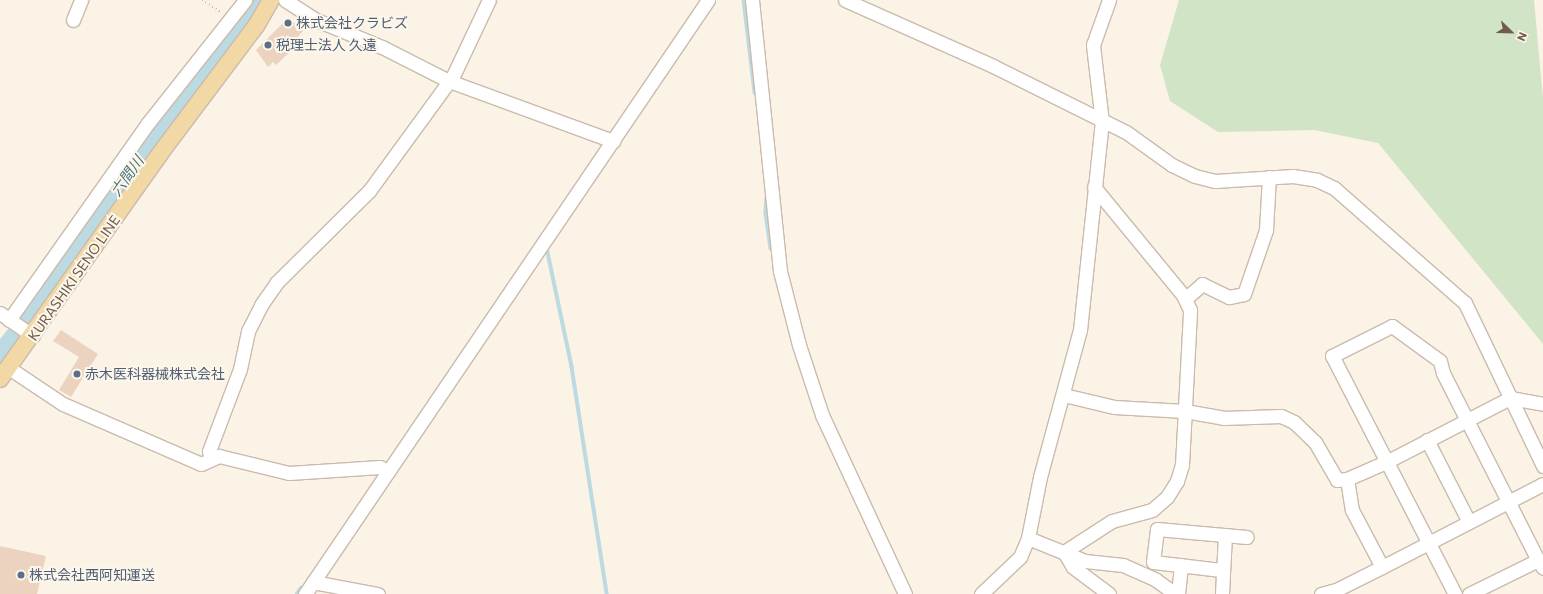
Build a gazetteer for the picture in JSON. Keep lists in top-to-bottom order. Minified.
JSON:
{"streets":{"main road":["KURASHIKI SENO LINE"]},"water":["六間川"],"places":["株式会社クラビズ","税理士法人 久遠","赤木医科器械株式会社","株式会社西阿知運送"],"north":"bottom right"}
